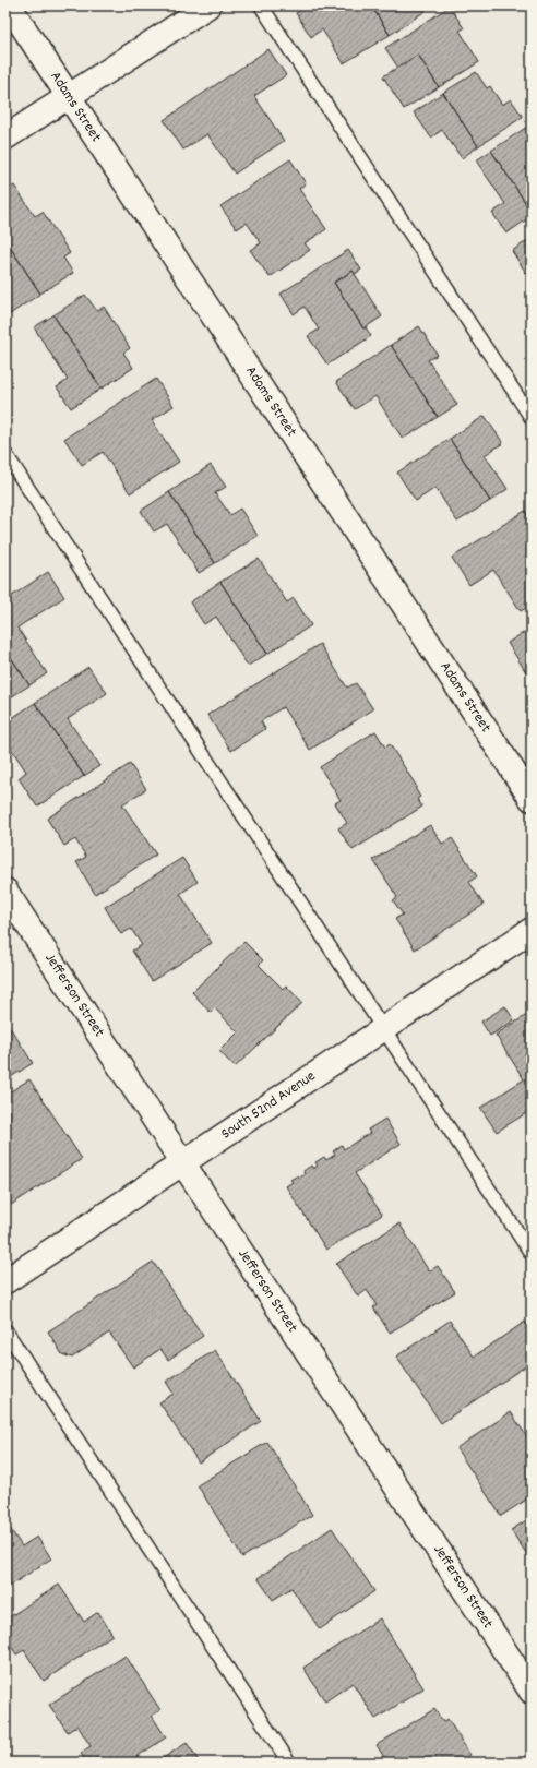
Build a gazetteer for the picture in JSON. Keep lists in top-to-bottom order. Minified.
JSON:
{"streets":{"street":["Adams Street","Jefferson Street","South 52nd Avenue"]},"crossings":[["Jefferson Street","South 52nd Avenue"]]}
